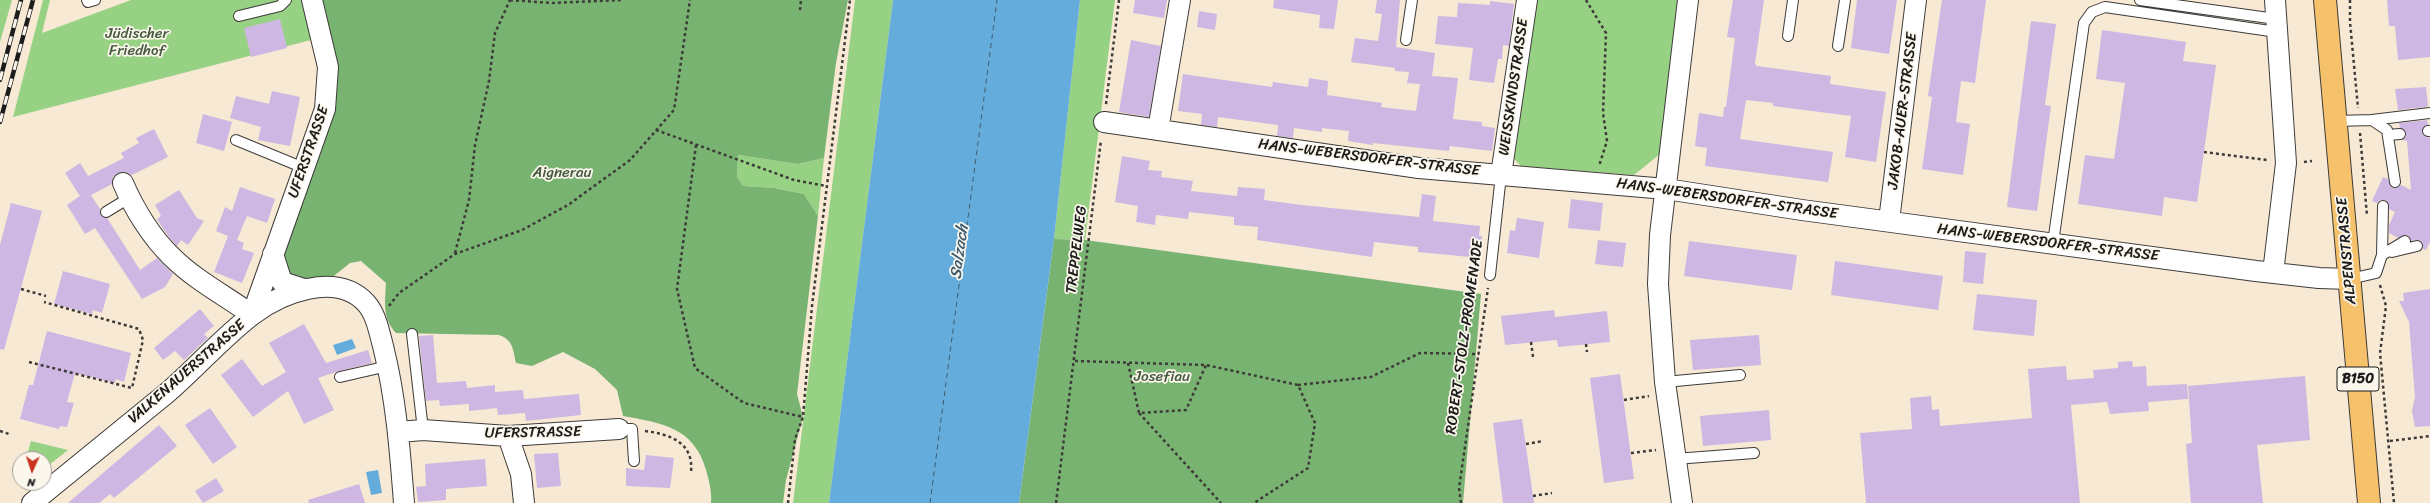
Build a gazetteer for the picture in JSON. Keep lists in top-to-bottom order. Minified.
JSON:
{"streets":{"main road":["ALPENSTRASSE","B150"],"street":["WEISSKINDSTRASSE","JAKOB-AUER-STRASSE","UFERSTRASSE","HANS-WEBERSDORFER-STRASSE","VALKENAUERSTRASSE"],"lane":["ROBERT-STOLZ-PROMENADE"],"path":["TREPPELWEG"]},"crossings":[["WEISSKINDSTRASSE","HANS-WEBERSDORFER-STRASSE"],["WEISSKINDSTRASSE","ROBERT-STOLZ-PROMENADE"],["JAKOB-AUER-STRASSE","HANS-WEBERSDORFER-STRASSE"],["UFERSTRASSE","VALKENAUERSTRASSE"],["HANS-WEBERSDORFER-STRASSE","TREPPELWEG"],["HANS-WEBERSDORFER-STRASSE","ALPENSTRASSE"],["HANS-WEBERSDORFER-STRASSE","ROBERT-STOLZ-PROMENADE"]],"water":["Salzach"],"parks":["Jüdischer Friedhof","Aignerau","Josefiau"],"north":"bottom"}
